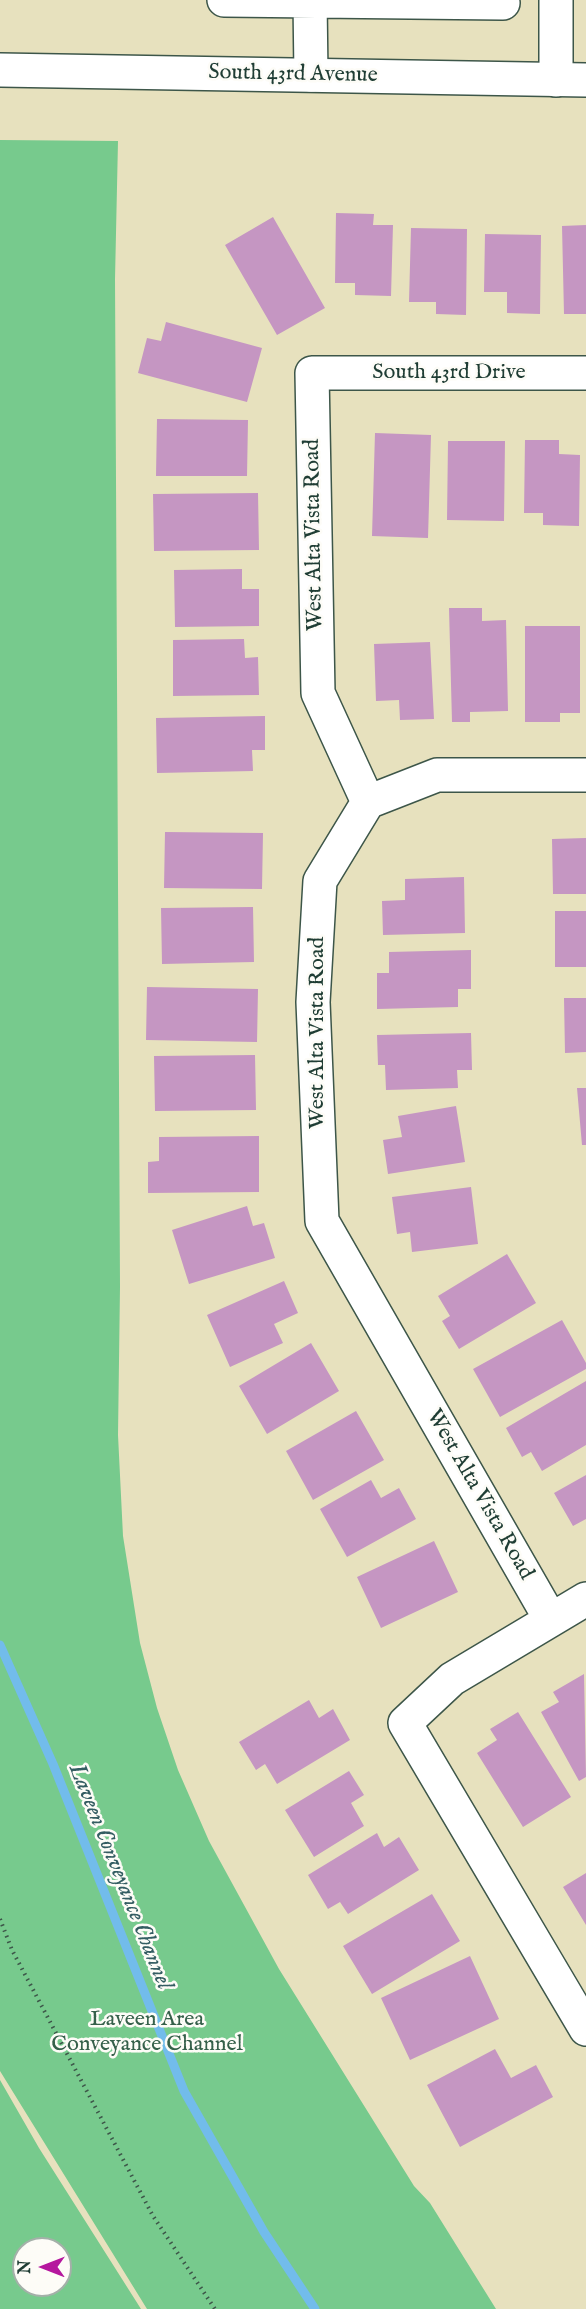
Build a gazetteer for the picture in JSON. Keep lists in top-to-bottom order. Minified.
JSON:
{"streets":{"street":["South 43rd Avenue","South 43rd Drive","West Alta Vista Road"]},"crossings":[["South 43rd Drive","West Alta Vista Road"]],"water":["Laveen Conveyance Channel"],"parks":["Laveen Area Conveyance Channel"],"north":"left"}
